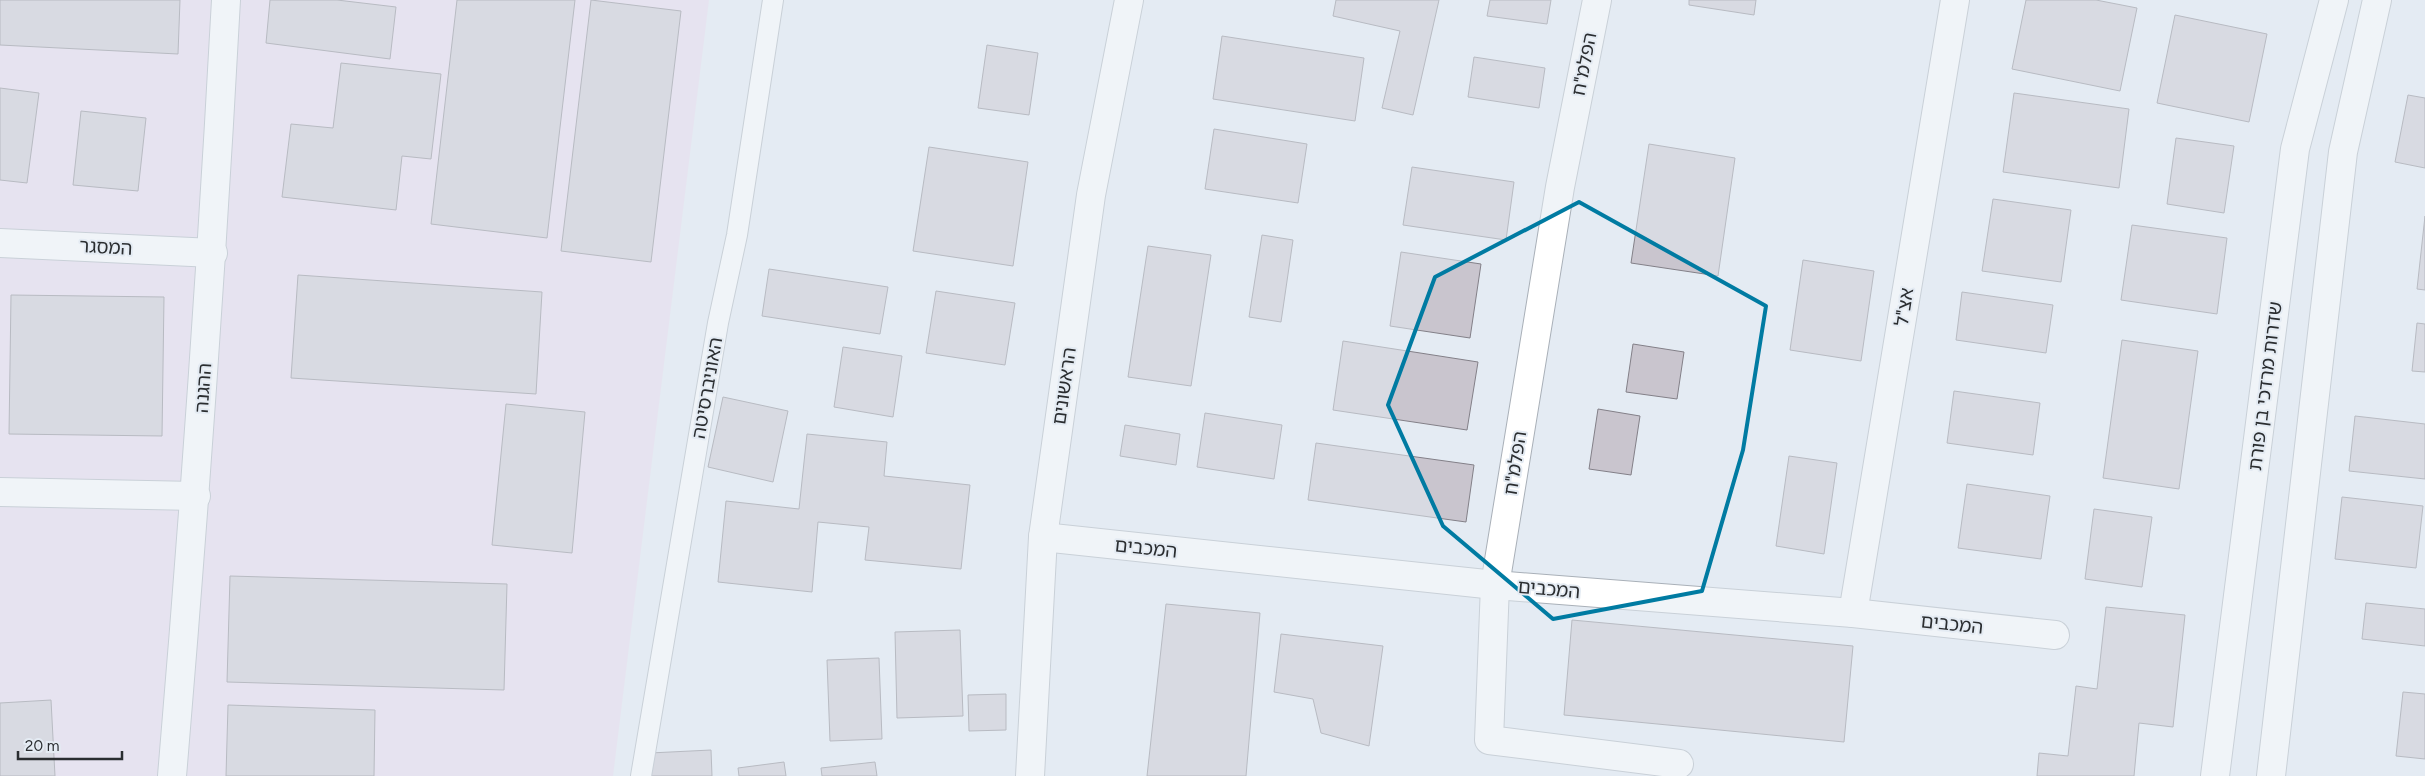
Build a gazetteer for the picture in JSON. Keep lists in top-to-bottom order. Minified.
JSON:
{"streets":{"street":["הפלמ\"ח","המסגר","אצ\"ל","הראשונים","שדרות מרדכי בן פורת","ההגנה","המכבים"],"lane":["האוניברסיטה"]},"crossings":[["הפלמ\"ח","המכבים"],["המסגר","ההגנה"],["אצ\"ל","המכבים"],["הראשונים","המכבים"]],"scale_bar":"20 m"}
